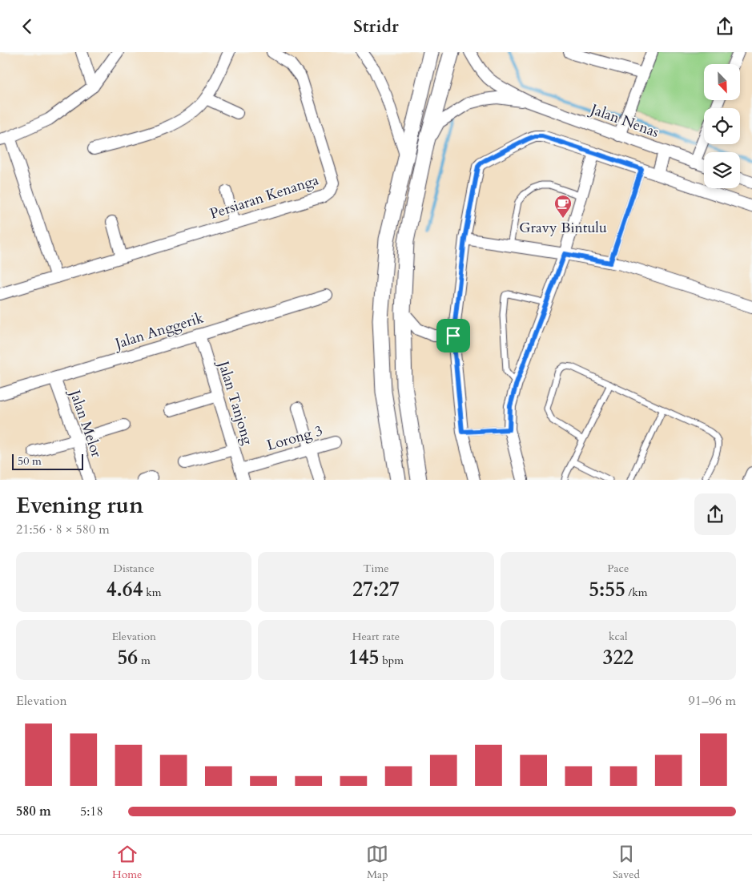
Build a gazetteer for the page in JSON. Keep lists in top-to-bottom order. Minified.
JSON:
{"streets":{"street":["Jalan Nenas","Persiaran Kenanga","Jalan Anggerik","Jalan Tanjong","Jalan Melor","Lorong 3"]},"crossings":[["Jalan Anggerik","Jalan Tanjong"],["Jalan Anggerik","Jalan Melor"],["Jalan Tanjong","Lorong 3"]],"places":{"cafe":["Gravy Bintulu"]},"scale_bar":"50 m","north":"bottom right","page":{"header":"Stridr","scale":"50 m","heading":["Evening run","21:56 · 8 × 580 m"],"stats":[["Distance","4.64 km"],["Time","27:27"],["Pace","5:55 /km"],["Elevation","56 m"],["Heart rate","145 bpm"],["kcal","322"]],"chart":["Elevation","91–96 m"],"list":[{"name":"580 m","note":"5:18"}],"tabs":["Home","Map","Saved"]}}
